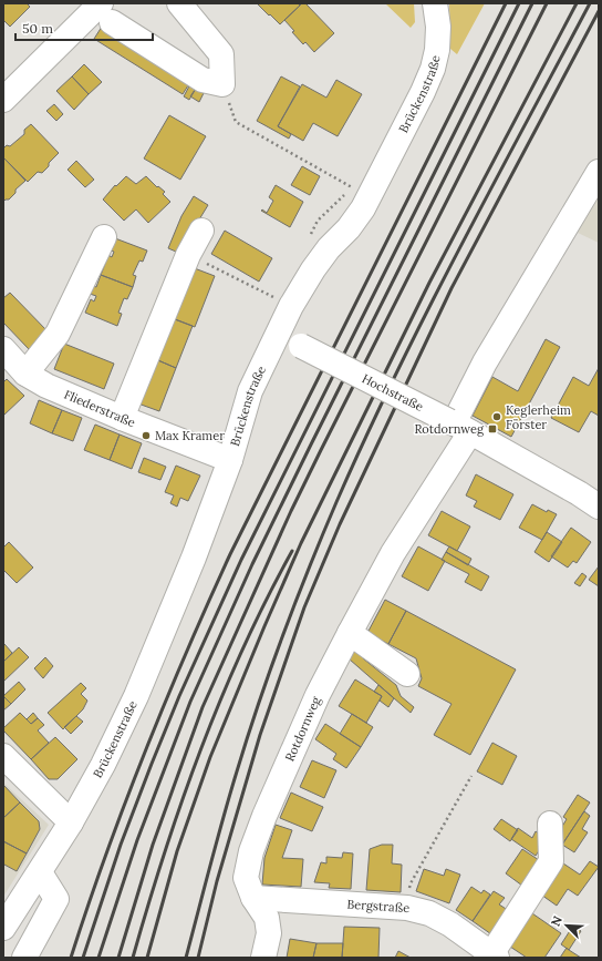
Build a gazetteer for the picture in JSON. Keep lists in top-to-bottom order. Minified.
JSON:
{"streets":{"street":["Brückenstraße","Hochstraße","Fliederstraße","Rotdornweg","Bergstraße"]},"crossings":[["Brückenstraße","Hochstraße"],["Brückenstraße","Fliederstraße"],["Hochstraße","Rotdornweg"],["Rotdornweg","Bergstraße"]],"places":{"other":["Keglerheim Förster","Max Kramer"],"transit":["Rotdornweg"]},"scale_bar":"50 m","north":"top left"}
